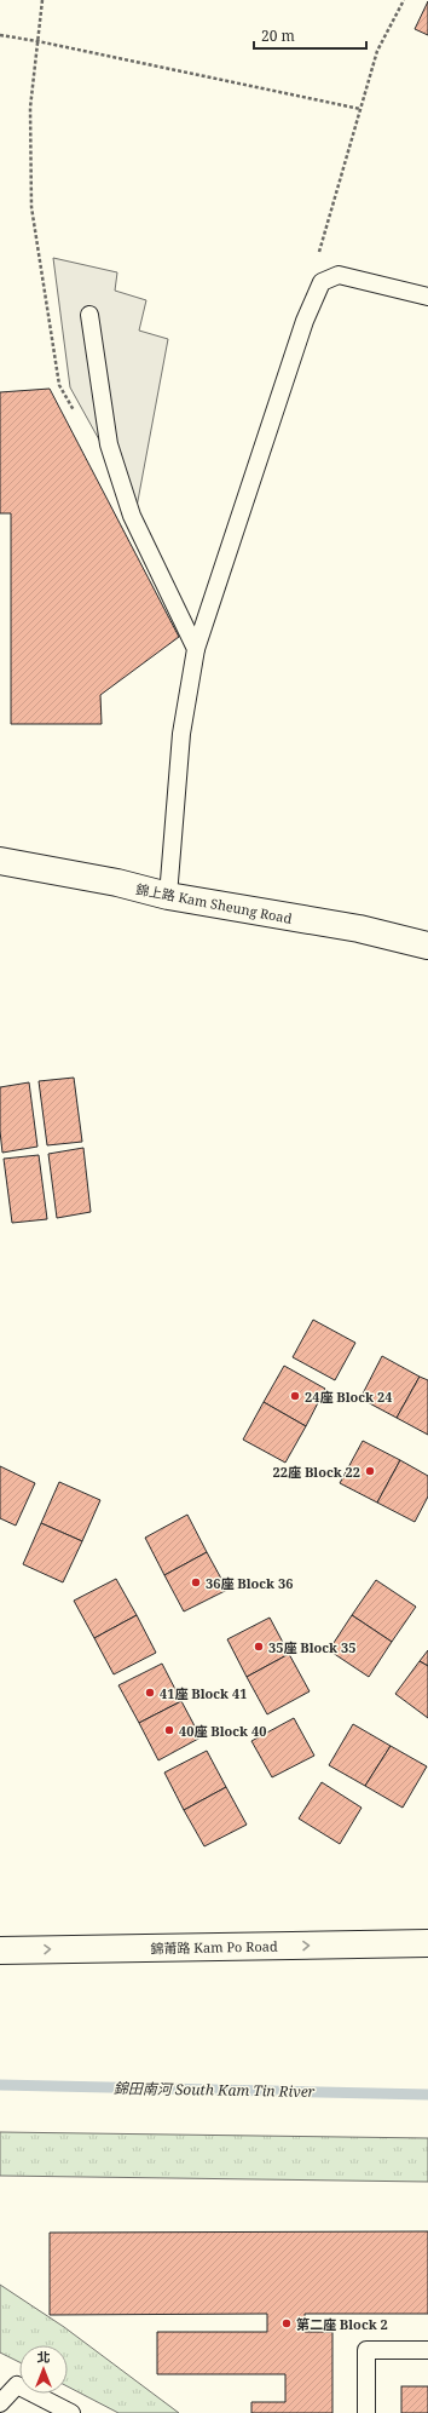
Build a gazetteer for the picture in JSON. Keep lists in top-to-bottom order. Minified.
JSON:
{"streets":{"main road":["錦上路 Kam Sheung Road","錦莆路 Kam Po Road"]},"one_way":["錦莆路 Kam Po Road"],"water":["錦田南河 South Kam Tin River"],"places":["24座 Block 24","22座 Block 22","36座 Block 36","35座 Block 35","41座 Block 41","40座 Block 40","第二座 Block 2"],"scale_bar":"20 m","north":"top"}
